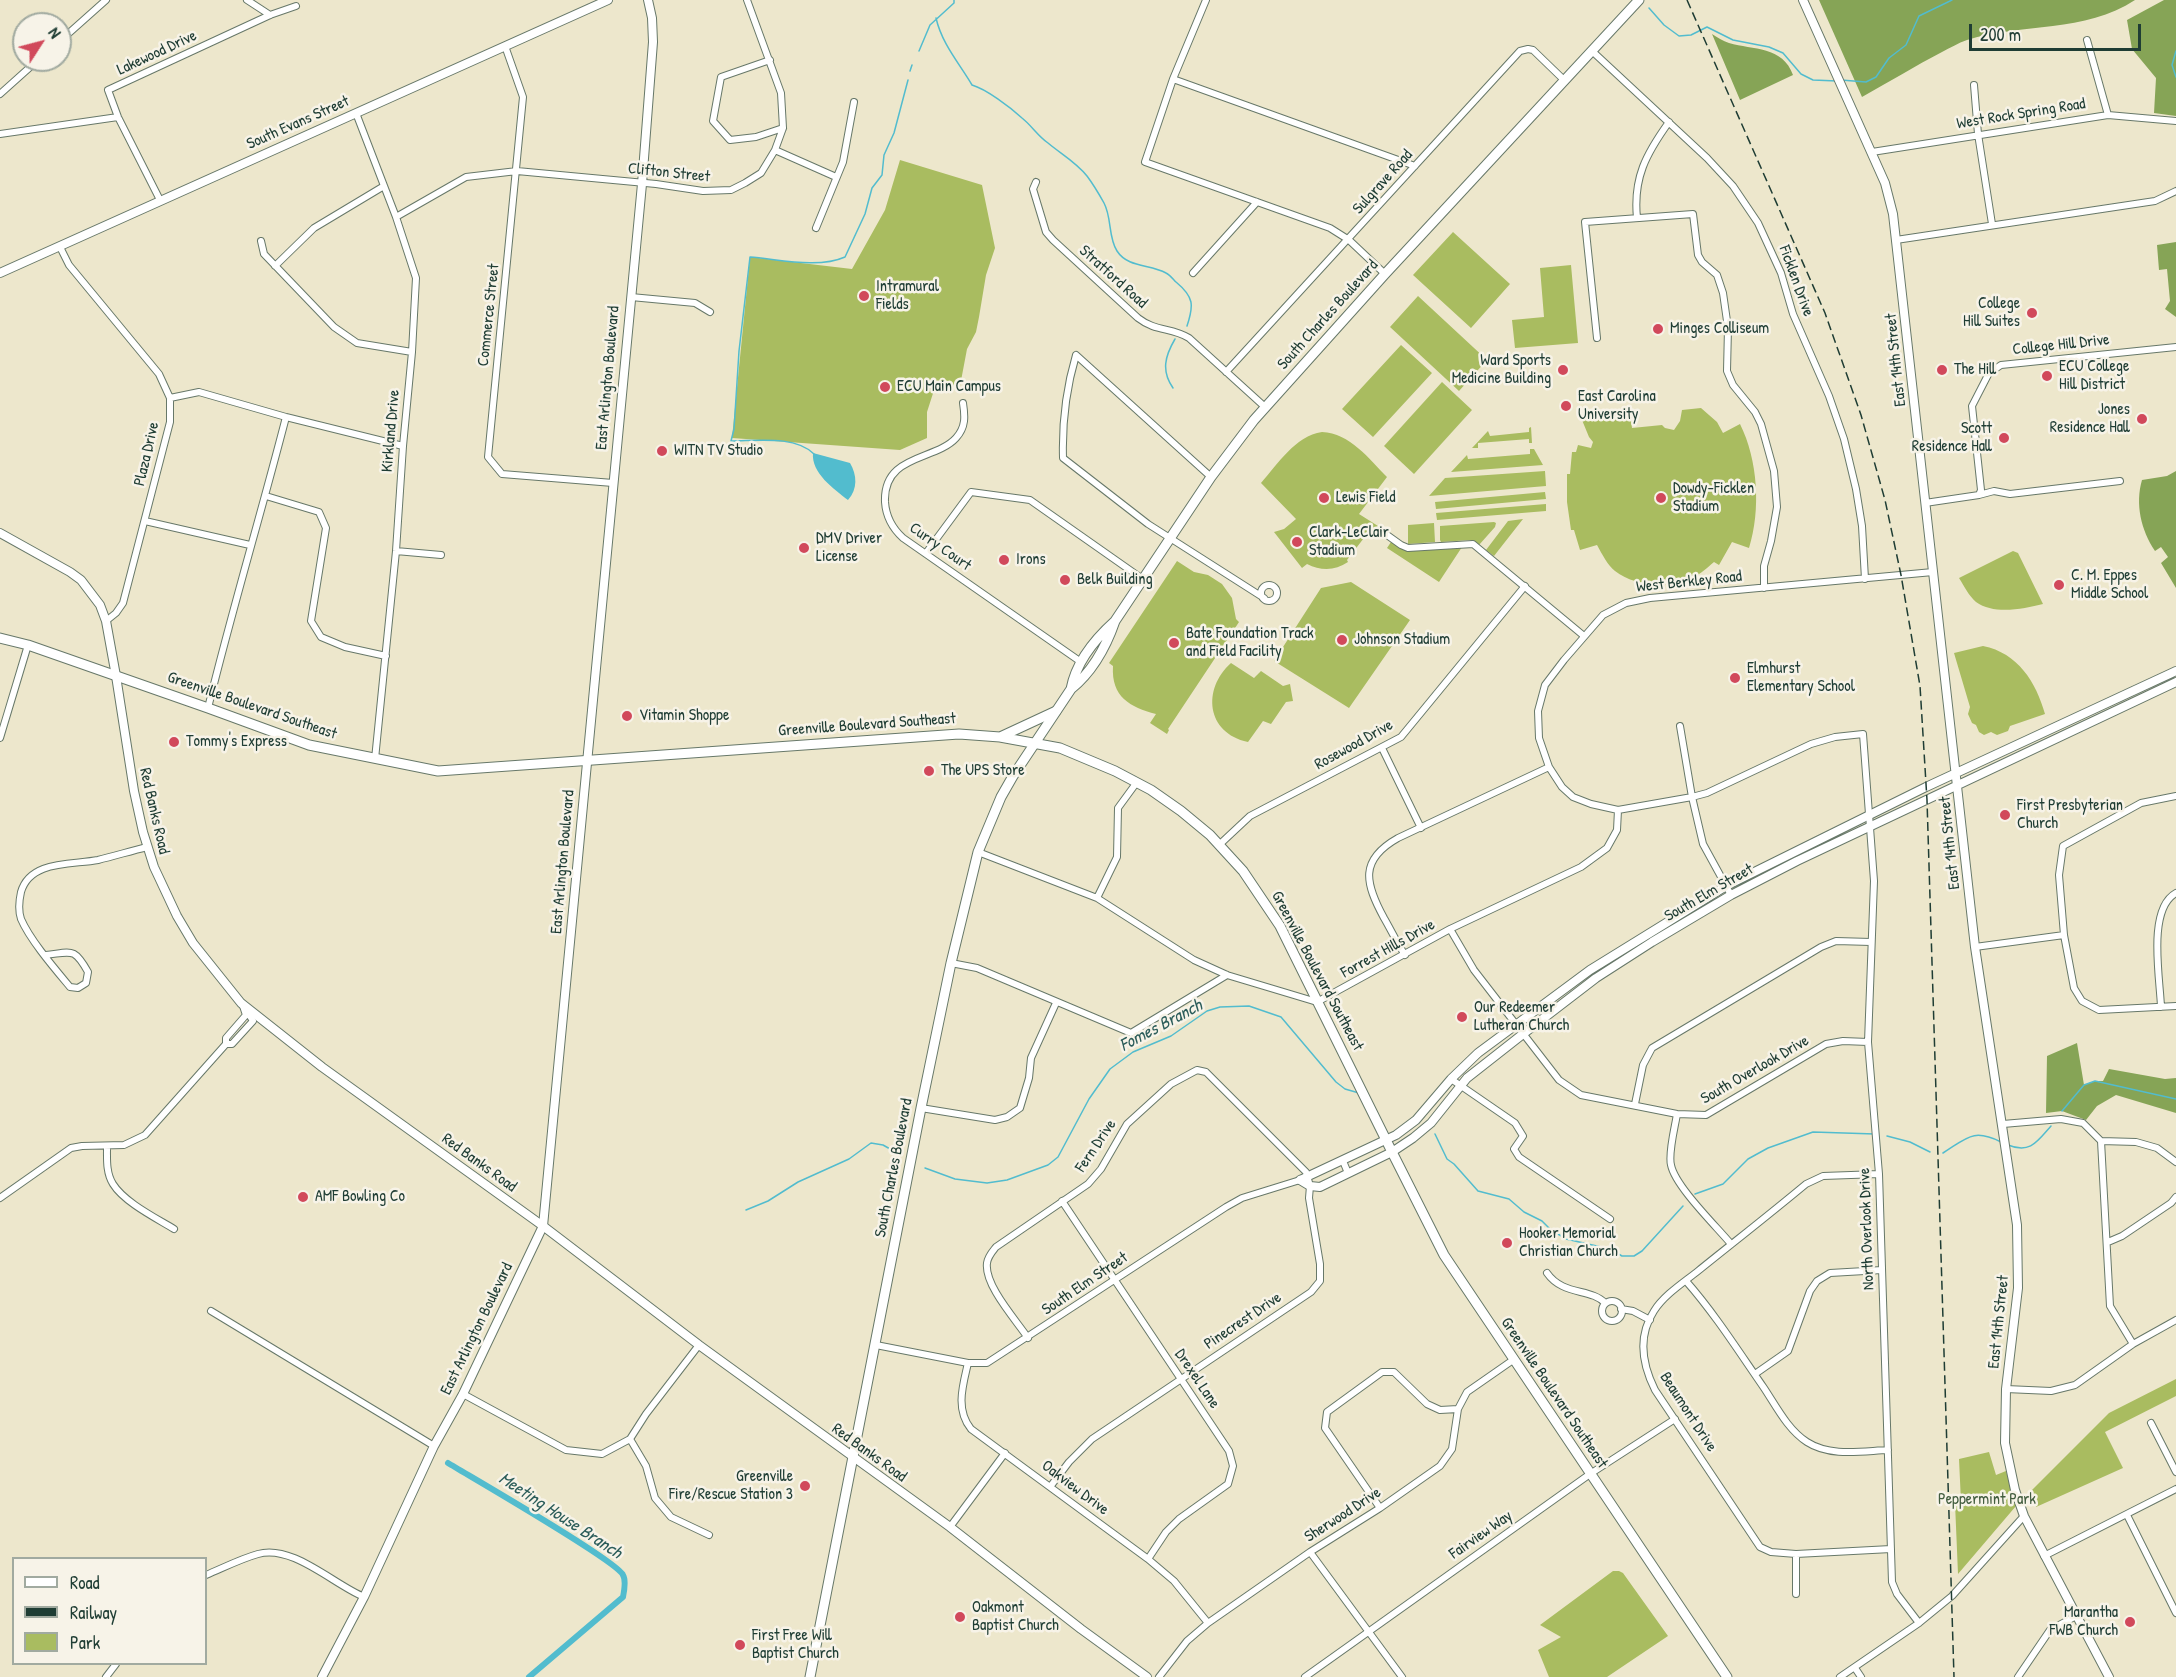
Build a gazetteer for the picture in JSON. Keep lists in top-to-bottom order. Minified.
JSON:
{"streets":{"main road":["South Evans Street","South Charles Boulevard","East Arlington Boulevard","Greenville Boulevard Southeast"],"street":["Lakewood Drive","West Rock Spring Road","Clifton Street","Sulgrave Road","Stratford Road","Ficklen Drive","Commerce Street","College Hill Drive","East 14th Street","Kirkland Drive","Plaza Drive","Curry Court","West Berkley Road","Rosewood Drive","Red Banks Road","South Elm Street","Forrest Hills Drive","South Overlook Drive","Fern Drive","North Overlook Drive","Pinecrest Drive","Drexel Lane","Beaumont Drive","Oakview Drive","Sherwood Drive","Fairview Way"]},"crossings":[["Lakewood Drive","South Evans Street"],["West Rock Spring Road","East 14th Street"],["South Evans Street","Commerce Street"],["South Evans Street","Kirkland Drive"],["South Evans Street","Plaza Drive"],["Clifton Street","Commerce Street"],["Clifton Street","East Arlington Boulevard"],["Clifton Street","Kirkland Drive"],["Sulgrave Road","Stratford Road"],["Sulgrave Road","South Charles Boulevard"],["Stratford Road","South Charles Boulevard"],["Ficklen Drive","South Charles Boulevard"],["Ficklen Drive","West Berkley Road"],["Commerce Street","East Arlington Boulevard"],["South Charles Boulevard","Curry Court"],["South Charles Boulevard","Greenville Boulevard Southeast"],["South Charles Boulevard","Red Banks Road"],["South Charles Boulevard","South Elm Street"],["East 14th Street","West Berkley Road"],["East 14th Street","South Elm Street"],["East Arlington Boulevard","Greenville Boulevard Southeast"],["East Arlington Boulevard","Red Banks Road"],["Kirkland Drive","Greenville Boulevard Southeast"],["Plaza Drive","Red Banks Road"],["West Berkley Road","Forrest Hills Drive"],["Greenville Boulevard Southeast","Rosewood Drive"],["Greenville Boulevard Southeast","Red Banks Road"],["Greenville Boulevard Southeast","South Elm Street"],["Greenville Boulevard Southeast","Forrest Hills Drive"],["Greenville Boulevard Southeast","Sherwood Drive"],["Greenville Boulevard Southeast","Fairview Way"],["South Elm Street","South Overlook Drive"],["South Elm Street","Fern Drive"],["South Elm Street","North Overlook Drive"],["South Elm Street","Pinecrest Drive"],["South Elm Street","Drexel Lane"],["South Elm Street","Oakview Drive"],["Forrest Hills Drive","South Overlook Drive"],["South Overlook Drive","North Overlook Drive"],["Fern Drive","Drexel Lane"],["North Overlook Drive","Beaumont Drive"],["Pinecrest Drive","Drexel Lane"],["Pinecrest Drive","Oakview Drive"],["Drexel Lane","Oakview Drive"],["Beaumont Drive","Fairview Way"],["Oakview Drive","Sherwood Drive"]],"water":["Fomes Branch","Meeting House Branch"],"parks":["Peppermint Park"],"places":["Intramural Fields","College Hill Suites","Minges Colliseum","Ward Sports Medicine Building","The Hill","ECU College Hill District","ECU Main Campus","East Carolina University","Jones Residence Hall","Scott Residence Hall","WITN TV Studio","Lewis Field","Dowdy-Ficklen Stadium","Clark-LeClair Stadium","DMV Driver License","Irons","Belk Building","C. M. Eppes Middle School","Johnson Stadium","Bate Foundation Track and Field Facility","Elmhurst Elementary School","Vitamin Shoppe","Tommy's Express","The UPS Store","First Presbyterian Church","Our Redeemer Lutheran Church","AMF Bowling Co","Hooker Memorial Christian Church","Greenville Fire/Rescue Station 3","Oakmont Baptist Church","Marantha FWB Church","First Free Will Baptist Church"],"legend":["Road","Railway","Park"],"scale_bar":"200 m","north":"top right"}
